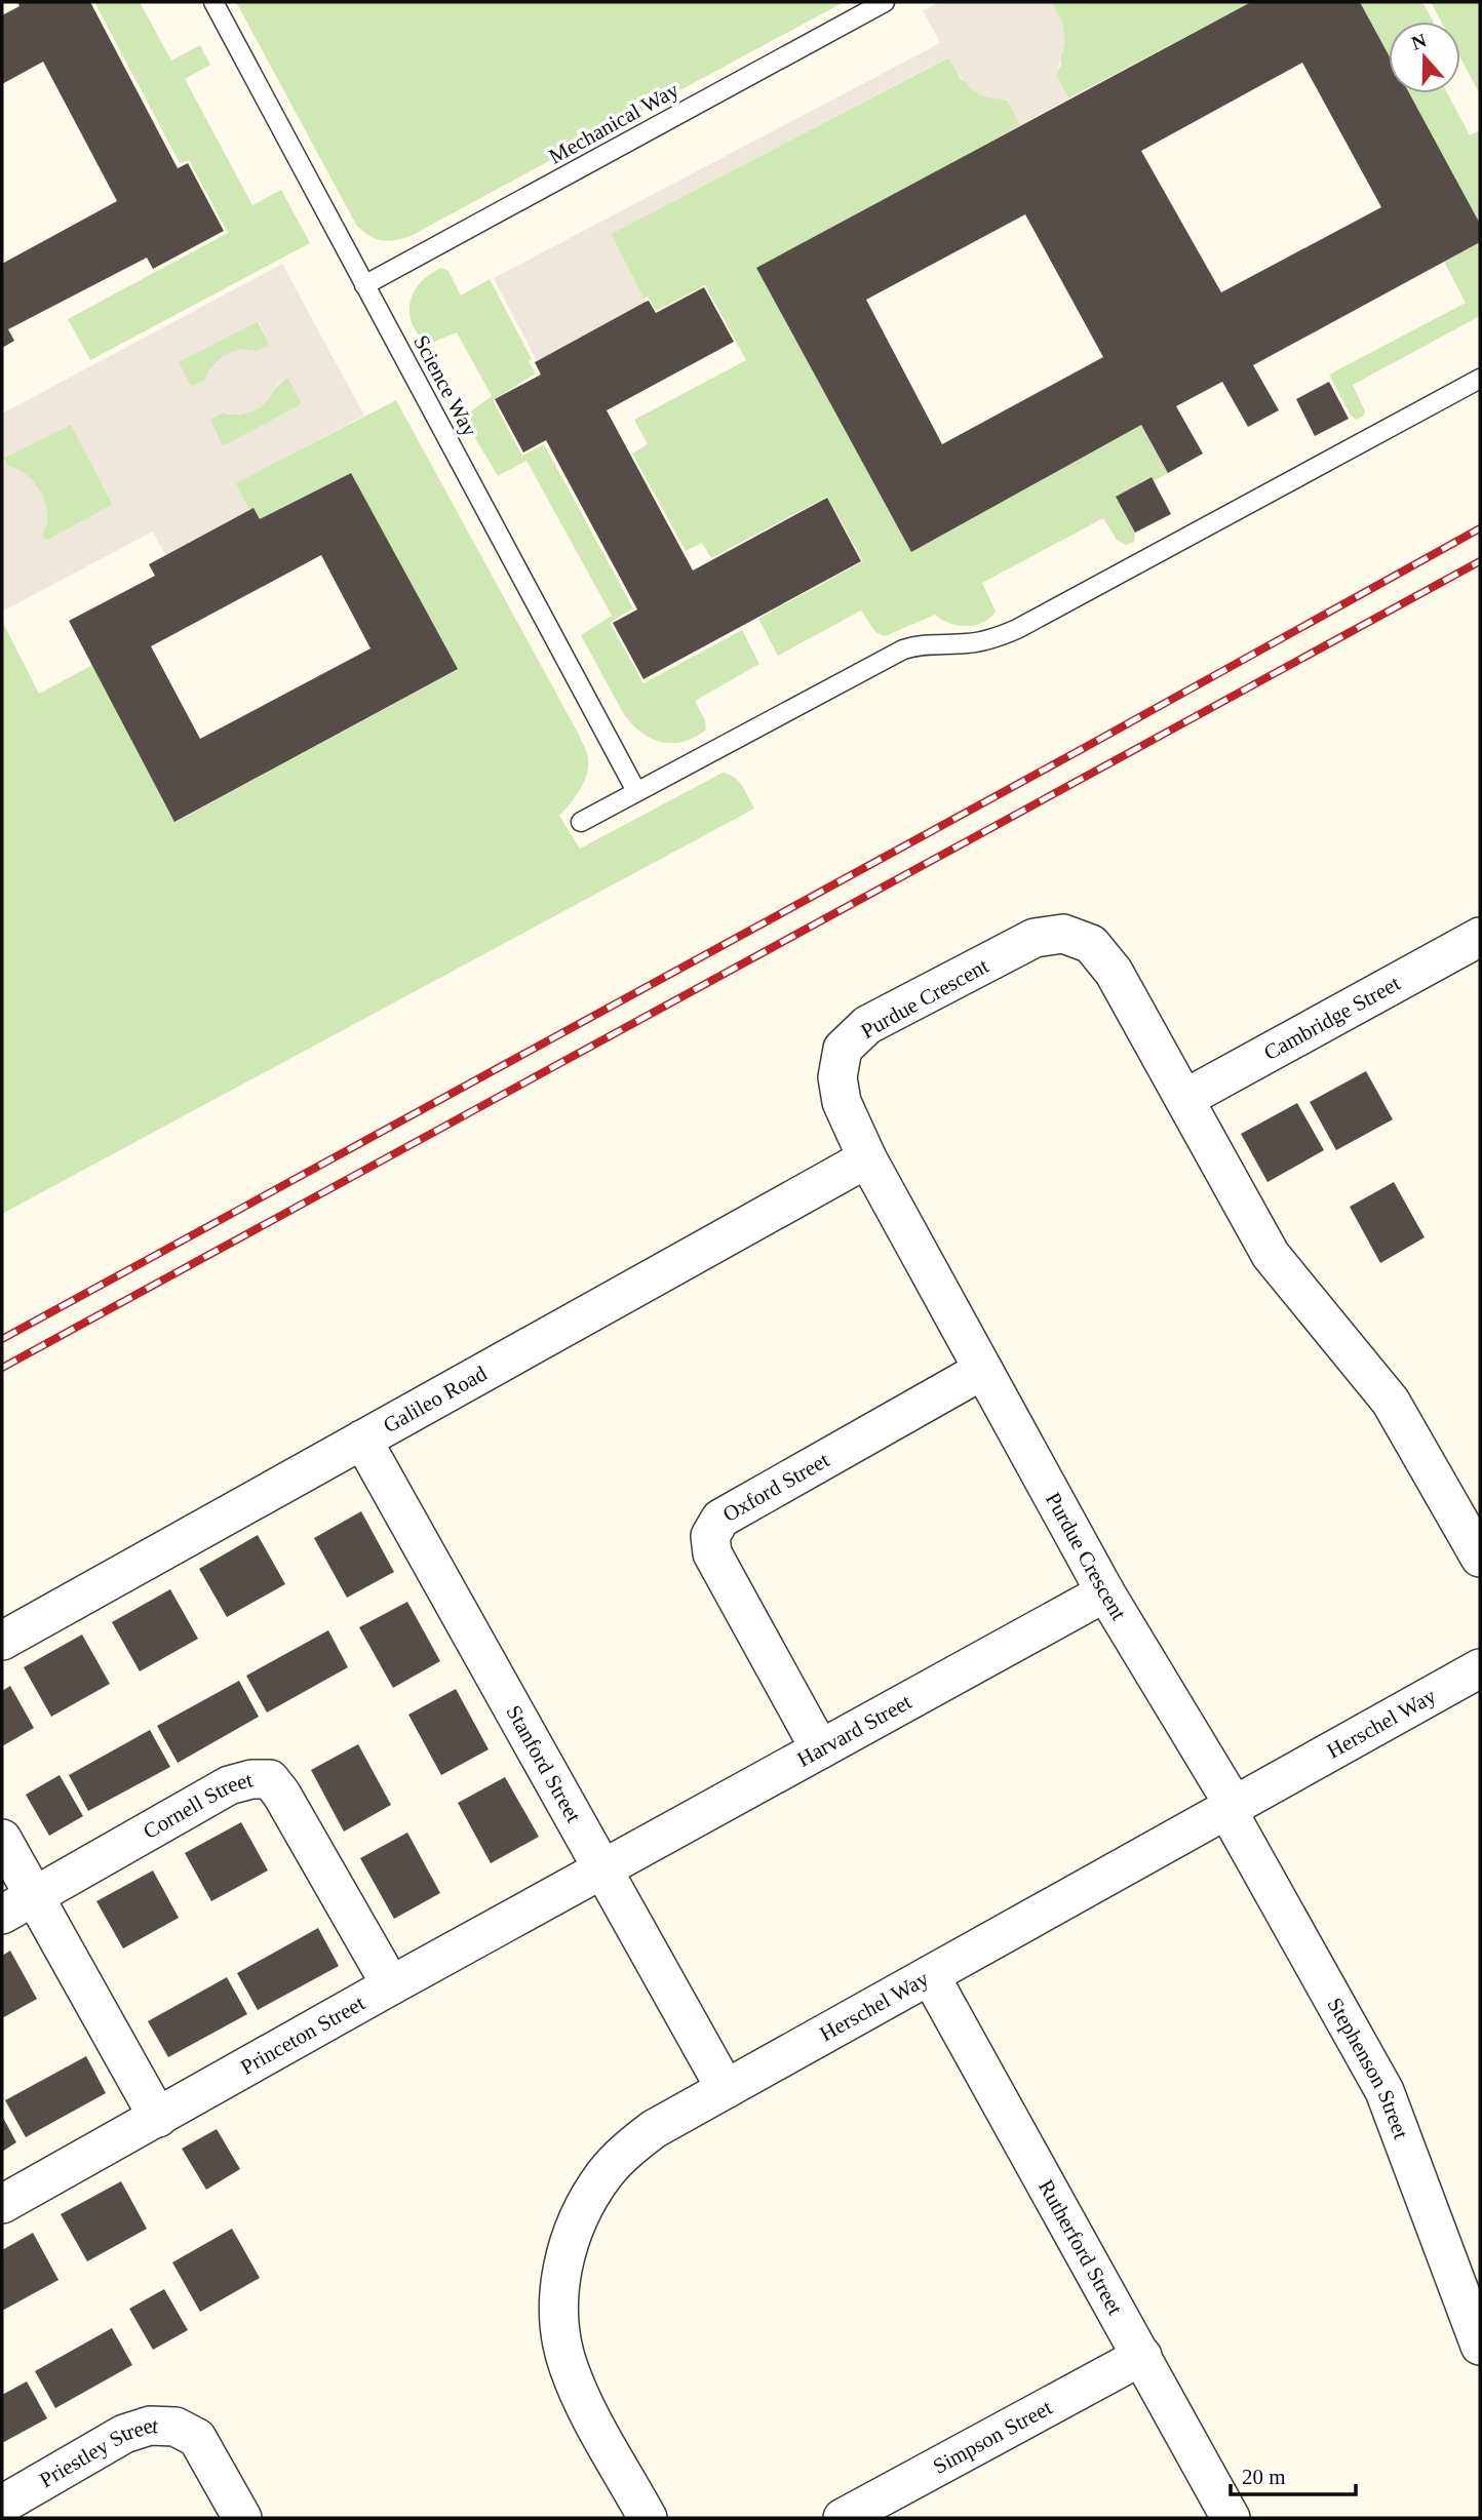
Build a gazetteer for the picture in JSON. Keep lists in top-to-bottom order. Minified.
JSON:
{"streets":{"street":["Purdue Crescent","Cambridge Street","Galileo Road","Oxford Street","Herschel Way","Harvard Street","Stanford Street","Cornell Street","Princeton Street","Stephenson Street","Rutherford Street","Simpson Street","Priestley Street"],"lane":["Mechanical Way","Science Way"]},"crossings":[["Mechanical Way","Science Way"],["Purdue Crescent","Cambridge Street"],["Purdue Crescent","Galileo Road"],["Purdue Crescent","Oxford Street"],["Purdue Crescent","Herschel Way"],["Purdue Crescent","Harvard Street"],["Purdue Crescent","Stephenson Street"],["Galileo Road","Stanford Street"],["Oxford Street","Harvard Street"],["Herschel Way","Stanford Street"],["Herschel Way","Stephenson Street"],["Herschel Way","Rutherford Street"],["Harvard Street","Stanford Street"],["Harvard Street","Princeton Street"],["Stanford Street","Princeton Street"],["Cornell Street","Princeton Street"],["Rutherford Street","Simpson Street"]],"scale_bar":"20 m","north":"top"}
